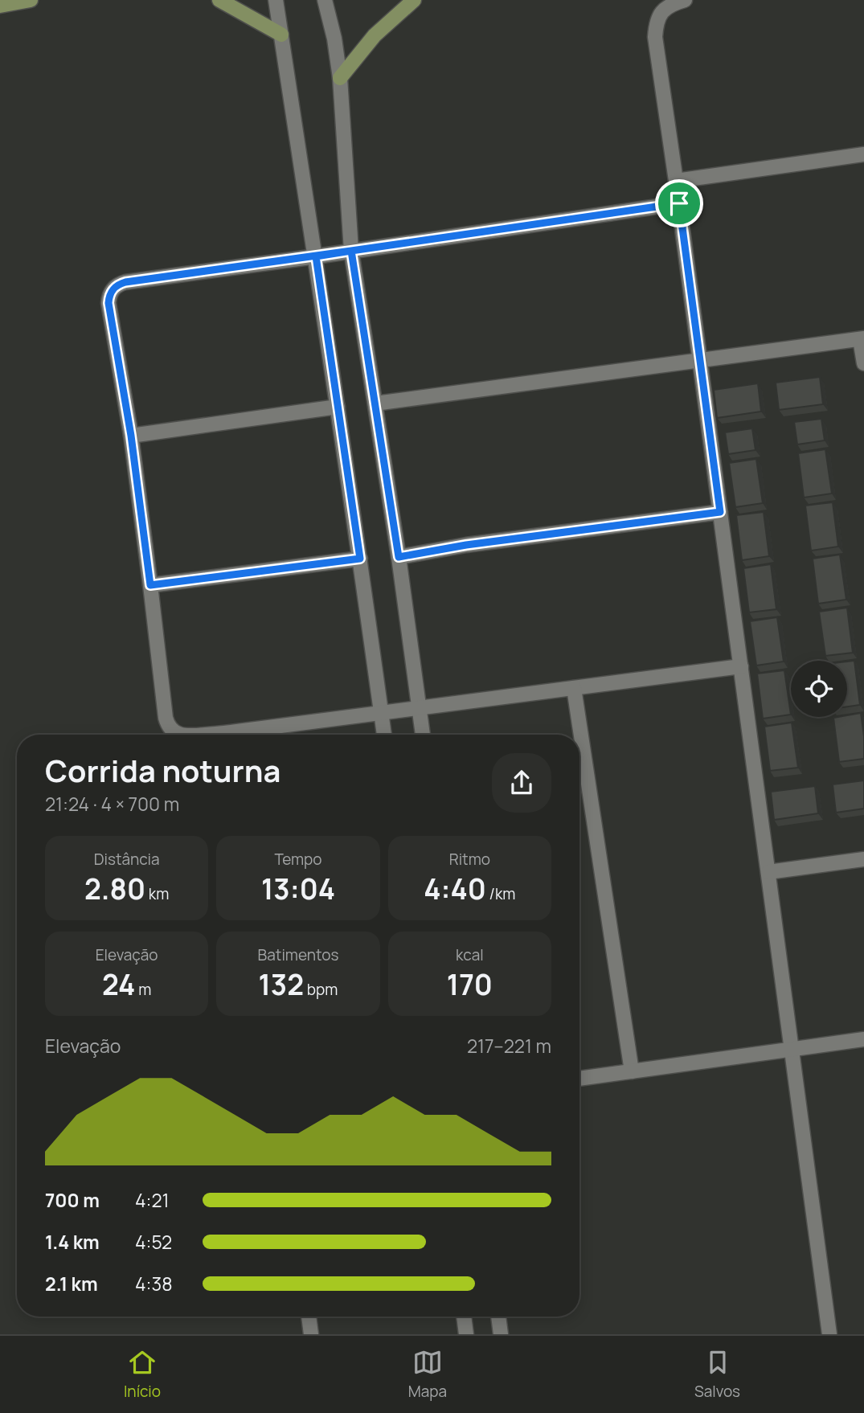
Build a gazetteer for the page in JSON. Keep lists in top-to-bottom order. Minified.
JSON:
{"page":{"heading":["Corrida noturna","21:24 · 4 × 700 m"],"stats":[["Distância","2.80 km"],["Tempo","13:04"],["Ritmo","4:40 /km"],["Elevação","24 m"],["Batimentos","132 bpm"],["kcal","170"]],"chart":["Elevação","217–221 m"],"list":[{"name":"700 m","note":"4:21"},{"name":"1.4 km","note":"4:52"},{"name":"2.1 km","note":"4:38"}],"tabs":["Início","Mapa","Salvos"]}}
